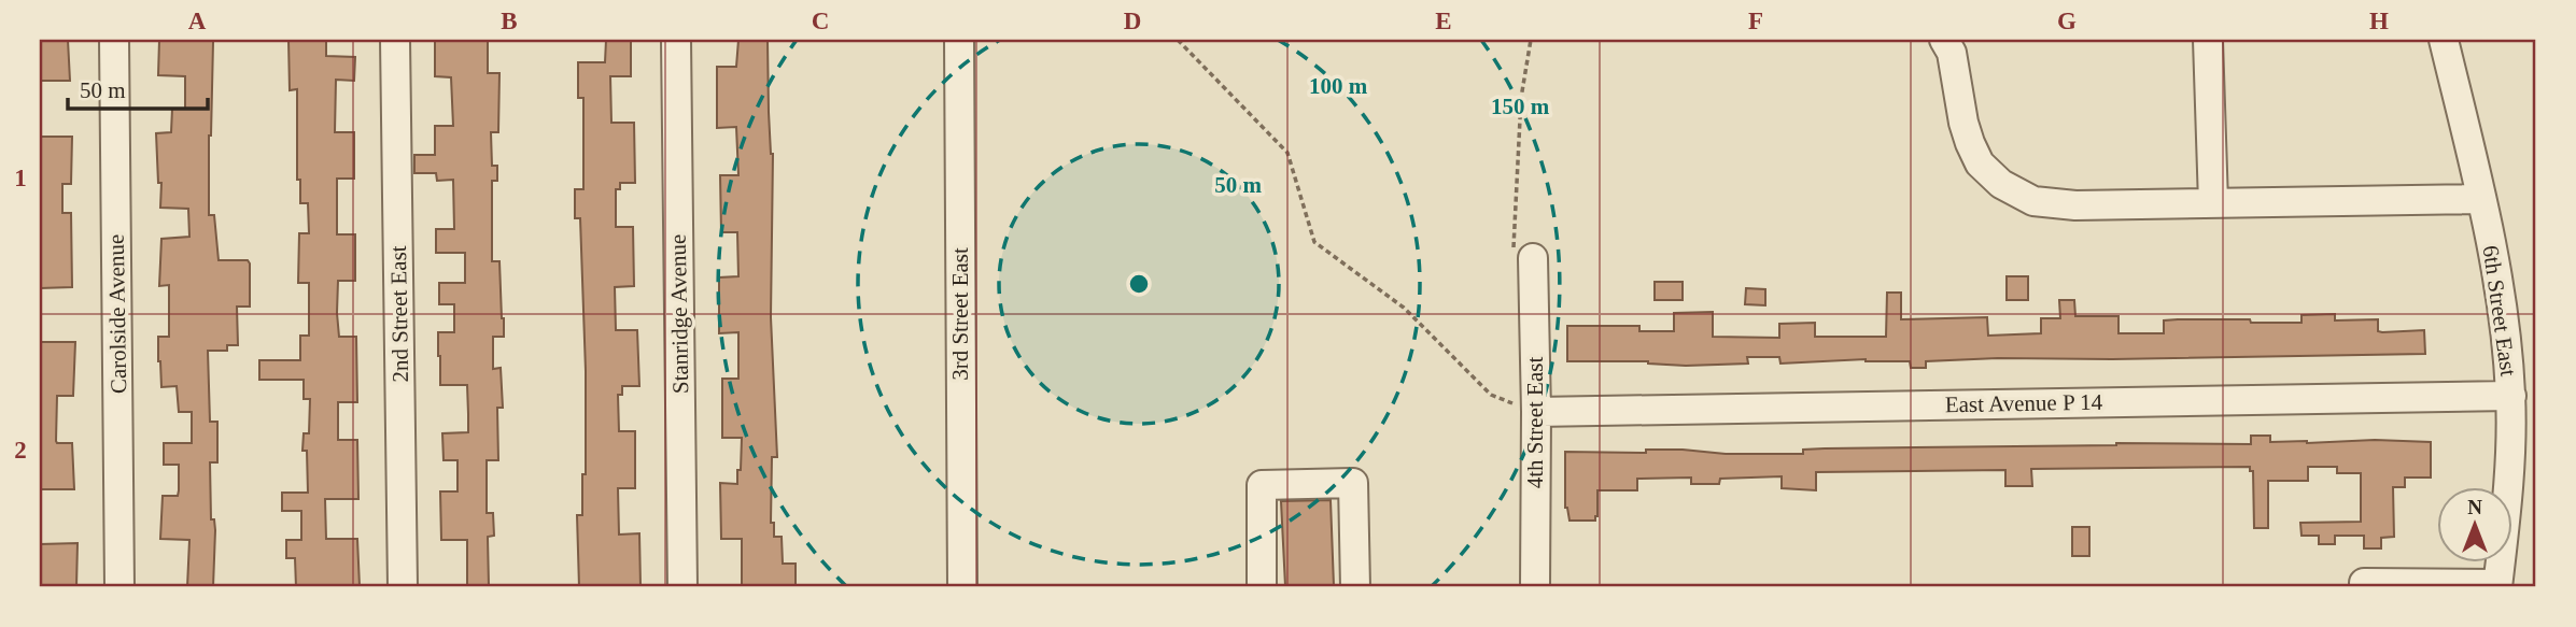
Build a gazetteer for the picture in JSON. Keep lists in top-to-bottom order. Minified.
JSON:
{"streets":{"street":["6th Street East","Carolside Avenue","2nd Street East","Stanridge Avenue","3rd Street East","East Avenue P 14","4th Street East"]},"crossings":[["6th Street East","East Avenue P 14"],["East Avenue P 14","4th Street East"]],"scale_bar":"50 m","north":"top","grid":{"columns":["A","B","C","D","E","F","G","H"],"rows":["1","2"]},"rings":["100 m","150 m","50 m"]}
